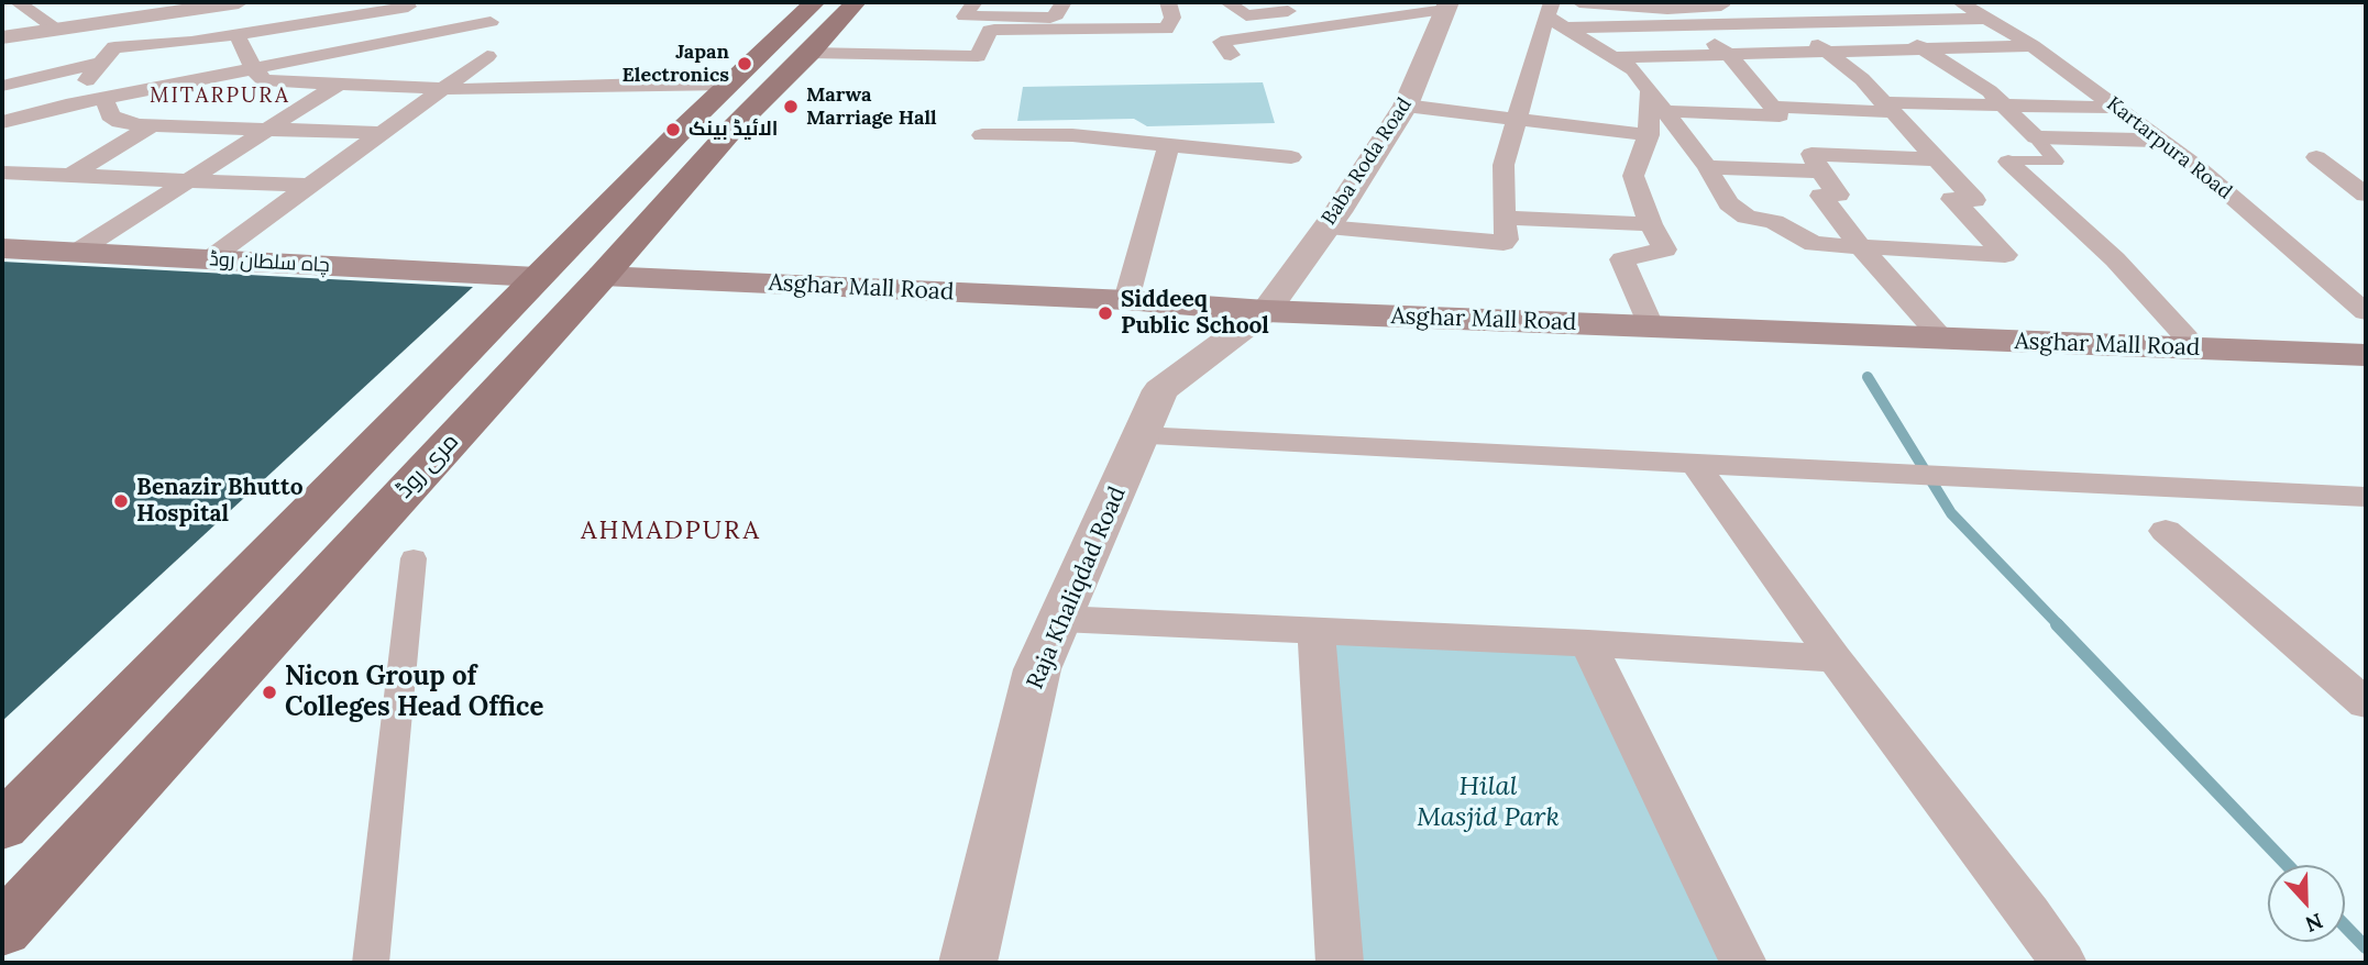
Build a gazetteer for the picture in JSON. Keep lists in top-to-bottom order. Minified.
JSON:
{"streets":{"main road":["چاہ سلطان روڈ","Asghar Mall Road","مری روڈ"],"street":["Kartarpura Road","Baba Roda Road","Raja Khaliqdad Road"]},"crossings":[["Baba Roda Road","Asghar Mall Road"],["Baba Roda Road","Raja Khaliqdad Road"],["Asghar Mall Road","مری روڈ"],["Asghar Mall Road","Raja Khaliqdad Road"]],"districts":["MITARPURA","AHMADPURA"],"parks":["Hilal Masjid Park"],"places":["Japan Electronics","Marwa Marriage Hall","الائیڈ بینک","Siddeeq Public School","Benazir Bhutto Hospital","Nicon Group of Colleges Head Office"],"north":"bottom"}
